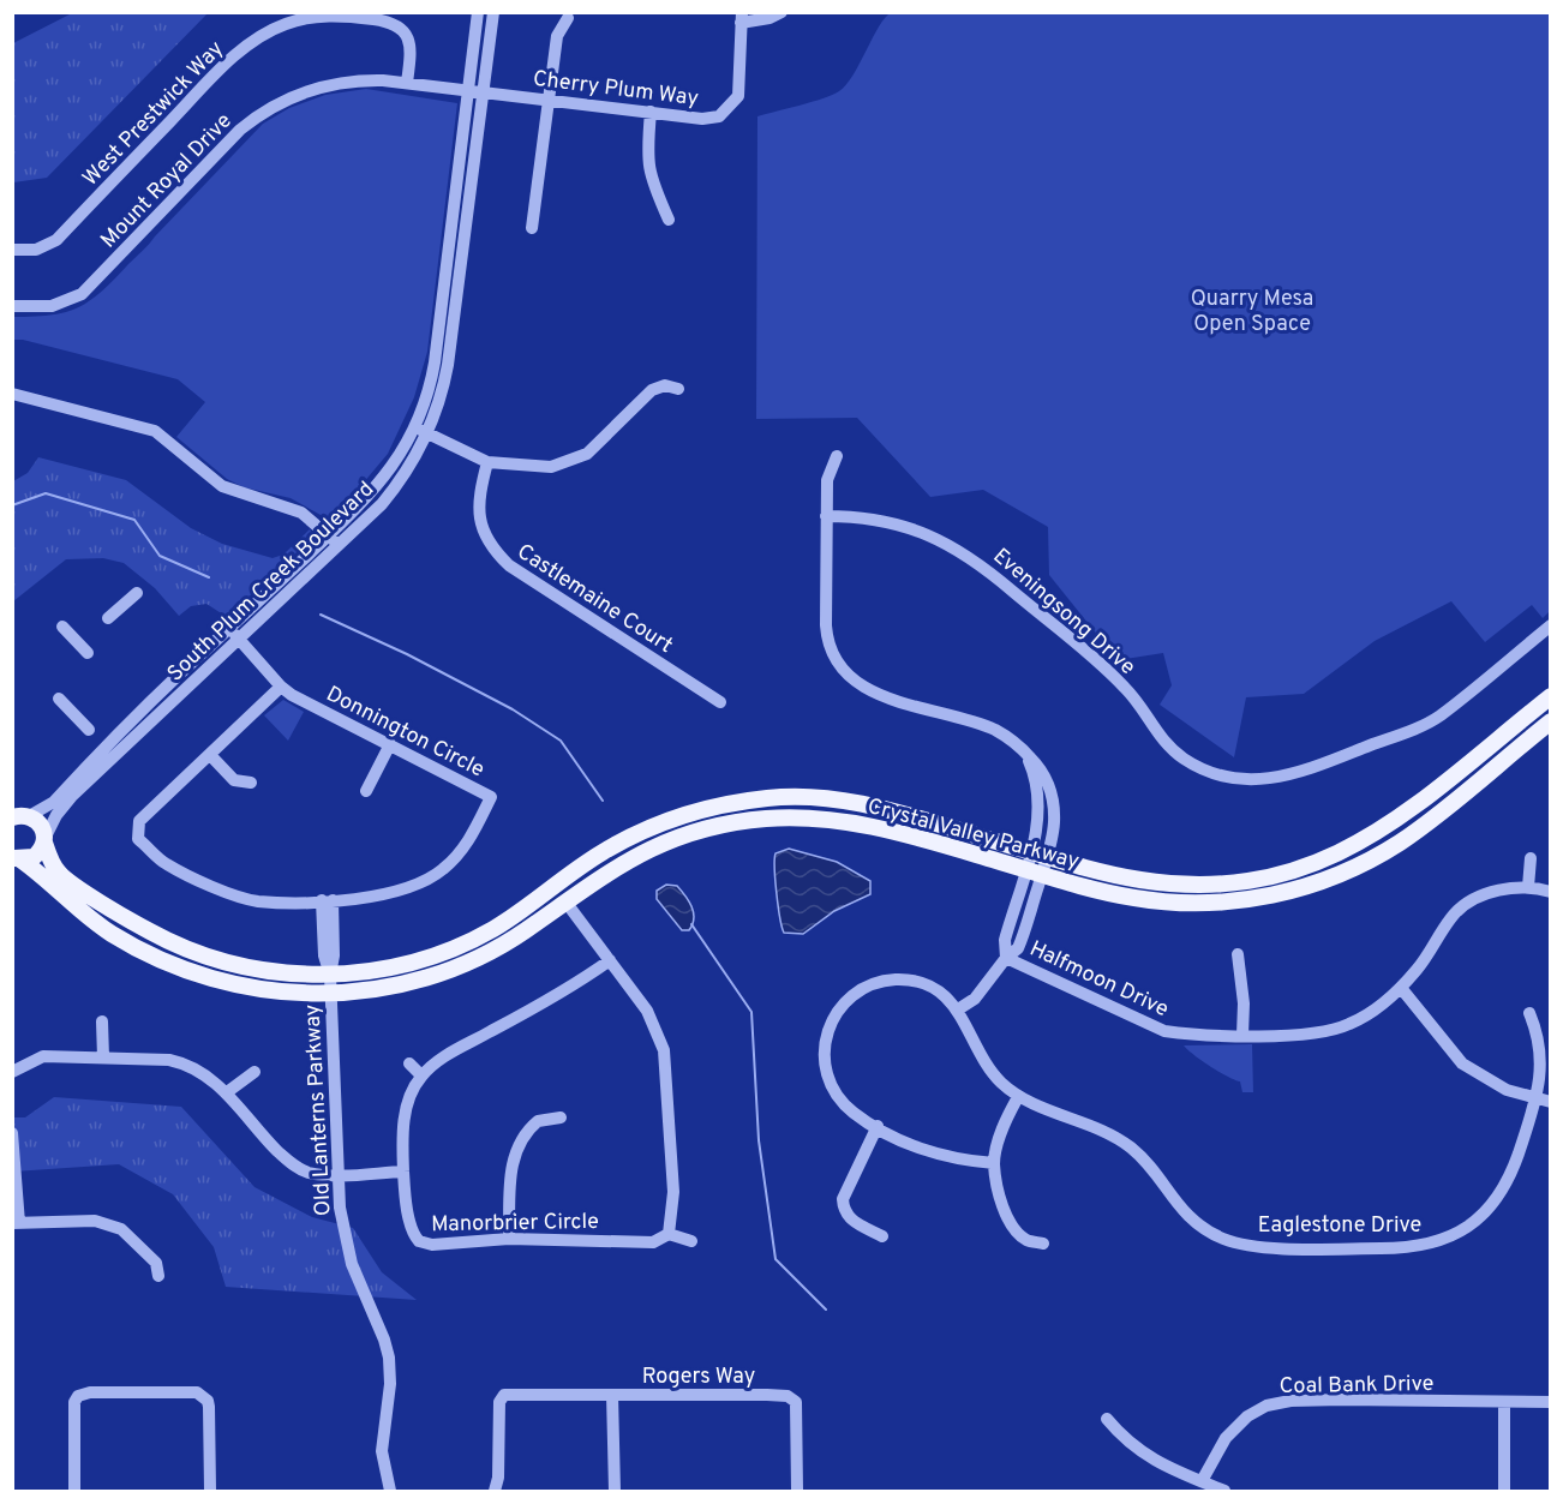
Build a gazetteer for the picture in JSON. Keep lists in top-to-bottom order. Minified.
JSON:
{"streets":{"main road":["Crystal Valley Parkway"],"street":["Cherry Plum Way","West Prestwick Way","Mount Royal Drive","South Plum Creek Boulevard","Castlemaine Court","Eveningsong Drive","Donnington Circle","Halfmoon Drive","Old Lanterns Parkway","Manorbrier Circle","Eaglestone Drive","Rogers Way","Coal Bank Drive"]},"crossings":[["Cherry Plum Way","Mount Royal Drive"],["Cherry Plum Way","South Plum Creek Boulevard"],["West Prestwick Way","Mount Royal Drive"],["Mount Royal Drive","South Plum Creek Boulevard"],["South Plum Creek Boulevard","Donnington Circle"],["South Plum Creek Boulevard","Crystal Valley Parkway"],["Donnington Circle","Old Lanterns Parkway"],["Crystal Valley Parkway","Old Lanterns Parkway"]],"parks":["Quarry Mesa Open Space"]}
